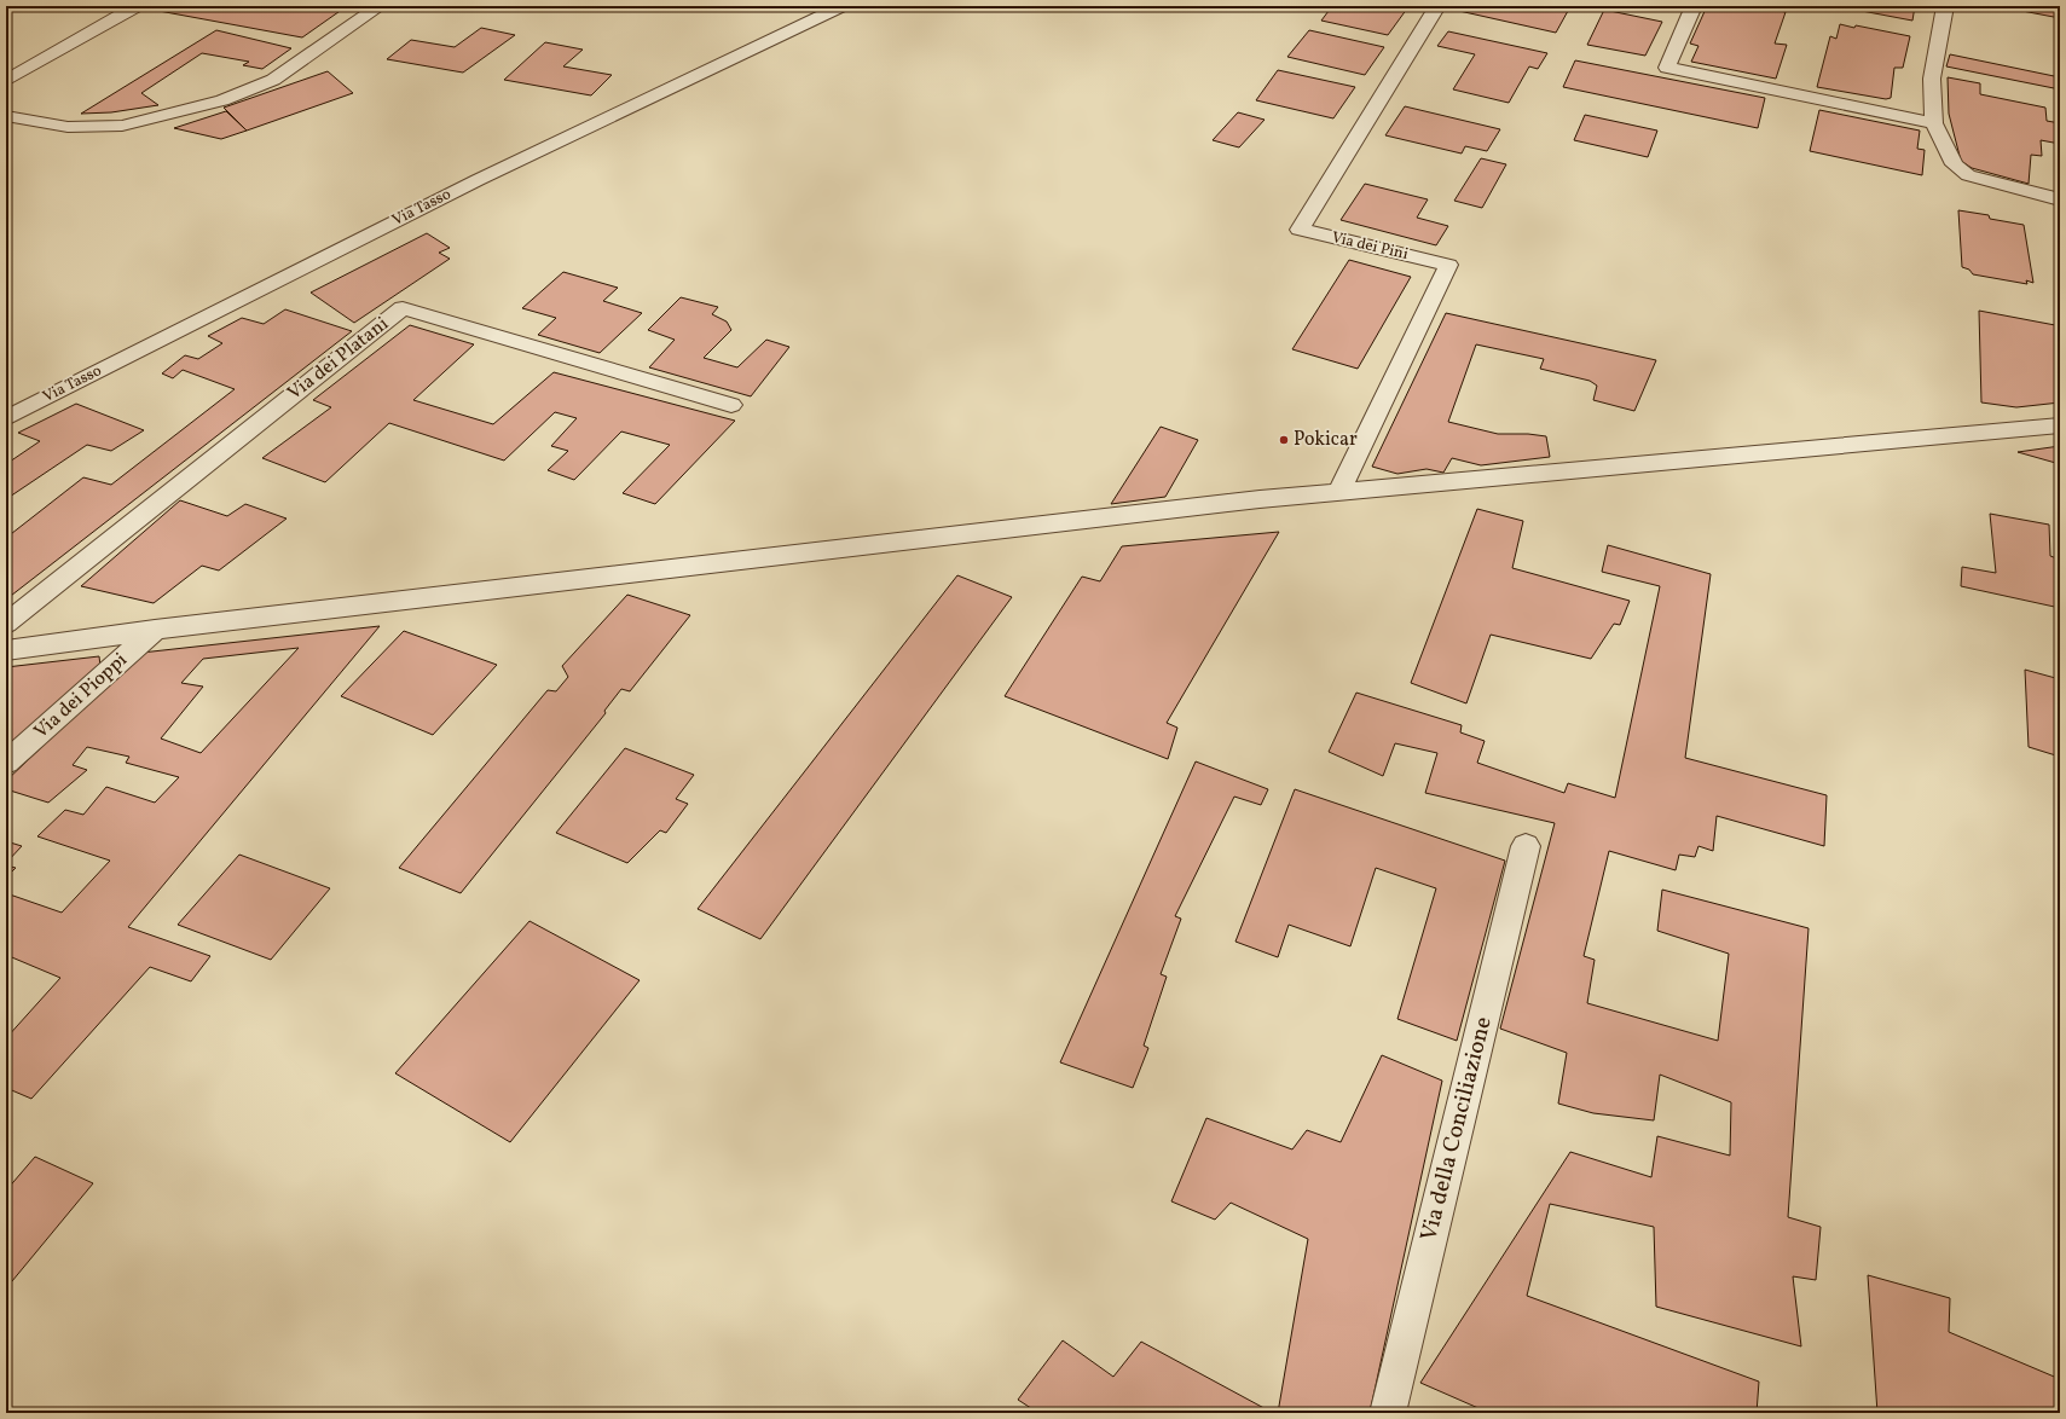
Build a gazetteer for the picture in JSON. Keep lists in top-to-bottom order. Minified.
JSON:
{"streets":{"street":["Via Tasso","Via dei Pini","Via dei Platani","Via dei Pioppi","Via della Conciliazione"]},"places":["Pokicar"]}
